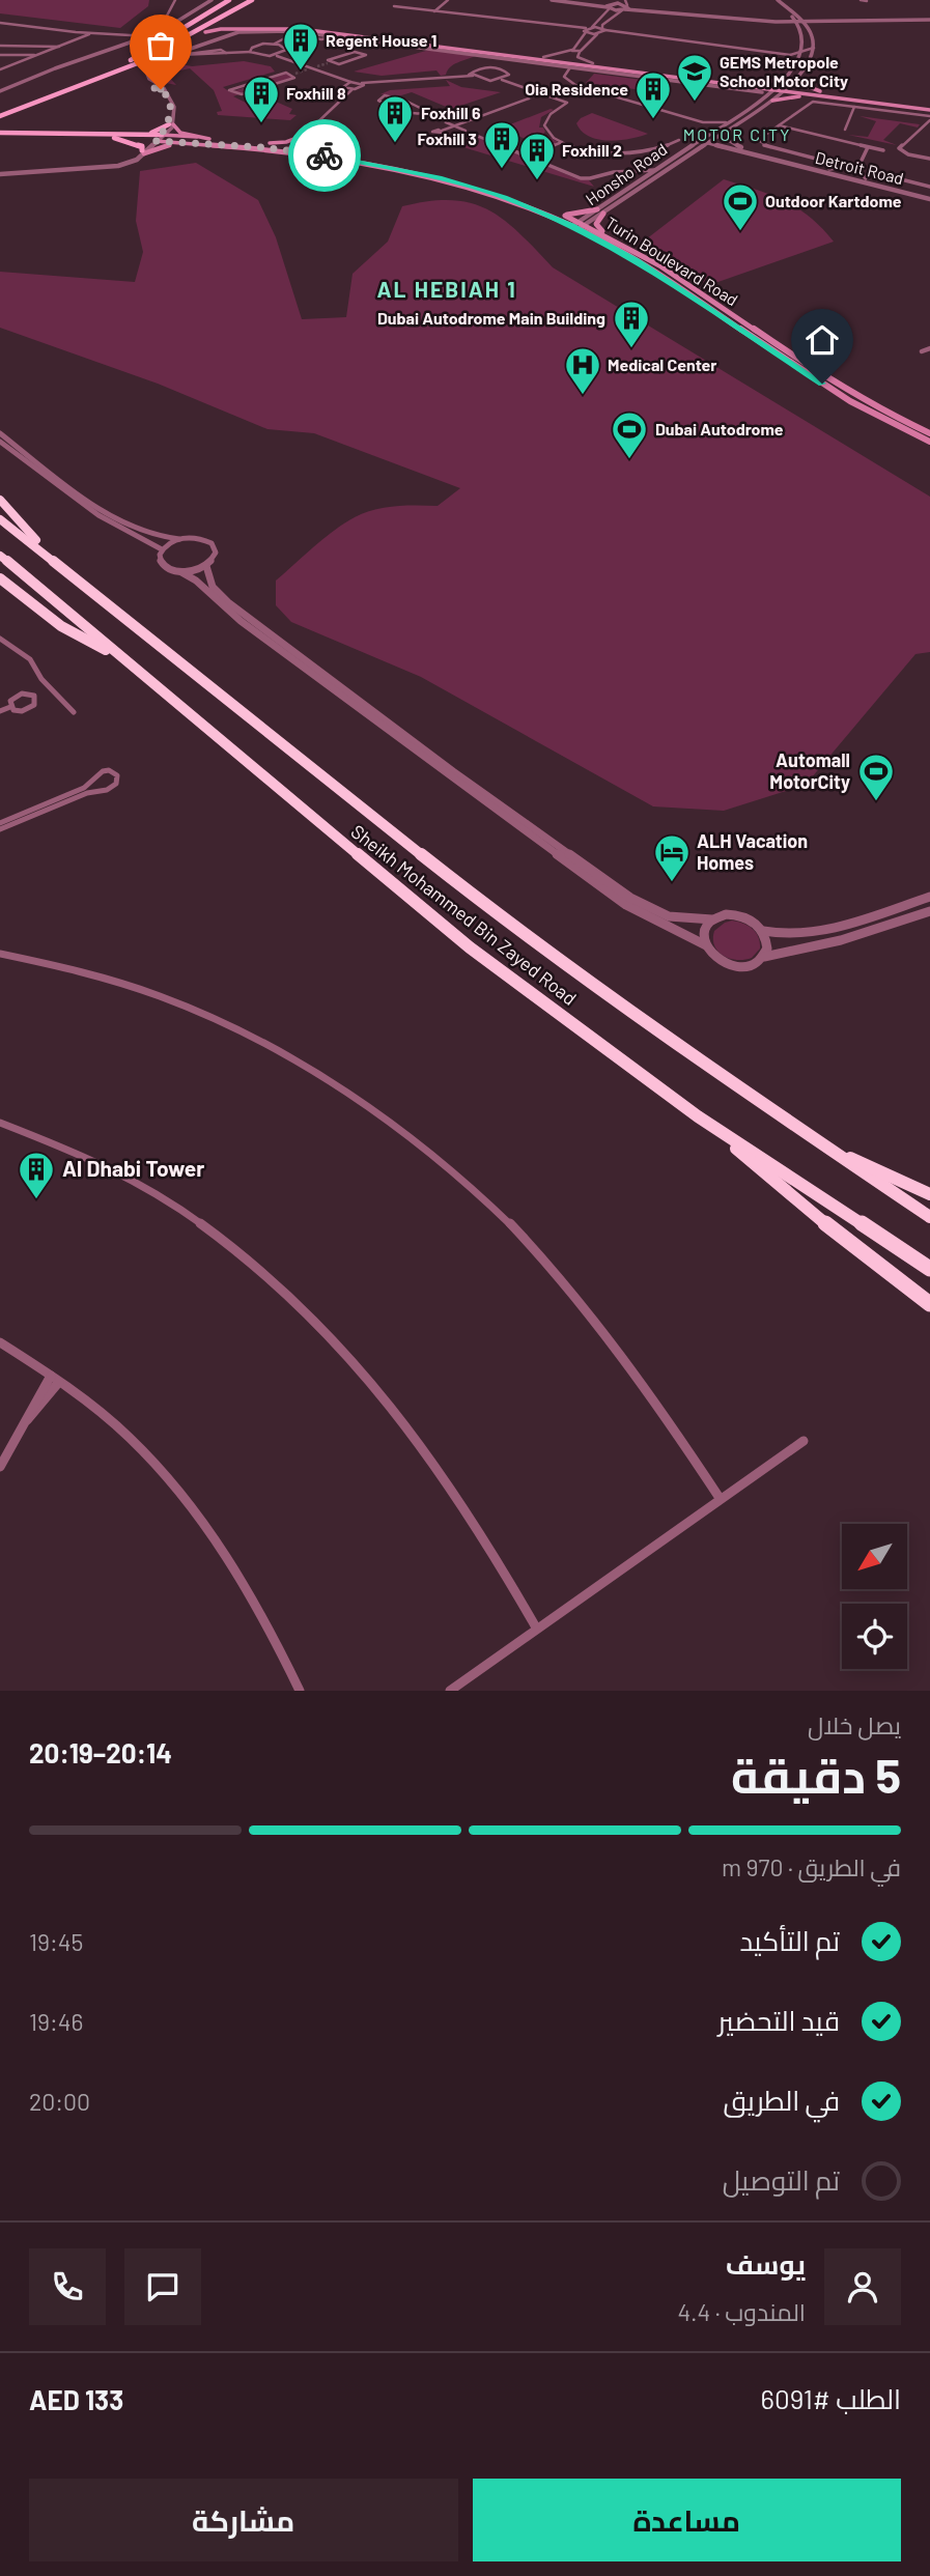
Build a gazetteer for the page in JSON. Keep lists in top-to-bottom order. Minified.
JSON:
{"streets":{"highway":["Sheikh Mohammed Bin Zayed Road"],"main road":["Turin Boulevard Road"],"street":["Detroit Road","Honsho Road"]},"crossings":[["Detroit Road","Honsho Road"],["Honsho Road","Turin Boulevard Road"]],"districts":["MOTOR CITY","AL HEBIAH 1"],"places":{"building":["Regent House 1","Oia Residence","Foxhill 8","Foxhill 6","Foxhill 3","Foxhill 2","Dubai Autodrome Main Building","Al Dhabi Tower"],"school or university":["GEMS Metropole School Motor City"],"sports":["Outdoor Kartdome","Dubai Autodrome","Automall MotorCity"],"hospital":["Medical Center"],"hotel":["ALH Vacation Homes"]},"north":"bottom left","page":{"heading":["5 دقيقة","يصل خلال","20:14–20:19"],"panel":["يوسف","المندوب · 4.4","الطلب #6091","AED 133"],"bar":"في الطريق · 970 m","list":[["تم التأكيد","19:45"],["قيد التحضير","19:46"],["في الطريق","20:00"],"تم التوصيل"],"buttons":["مساعدة","مشاركة"]}}
